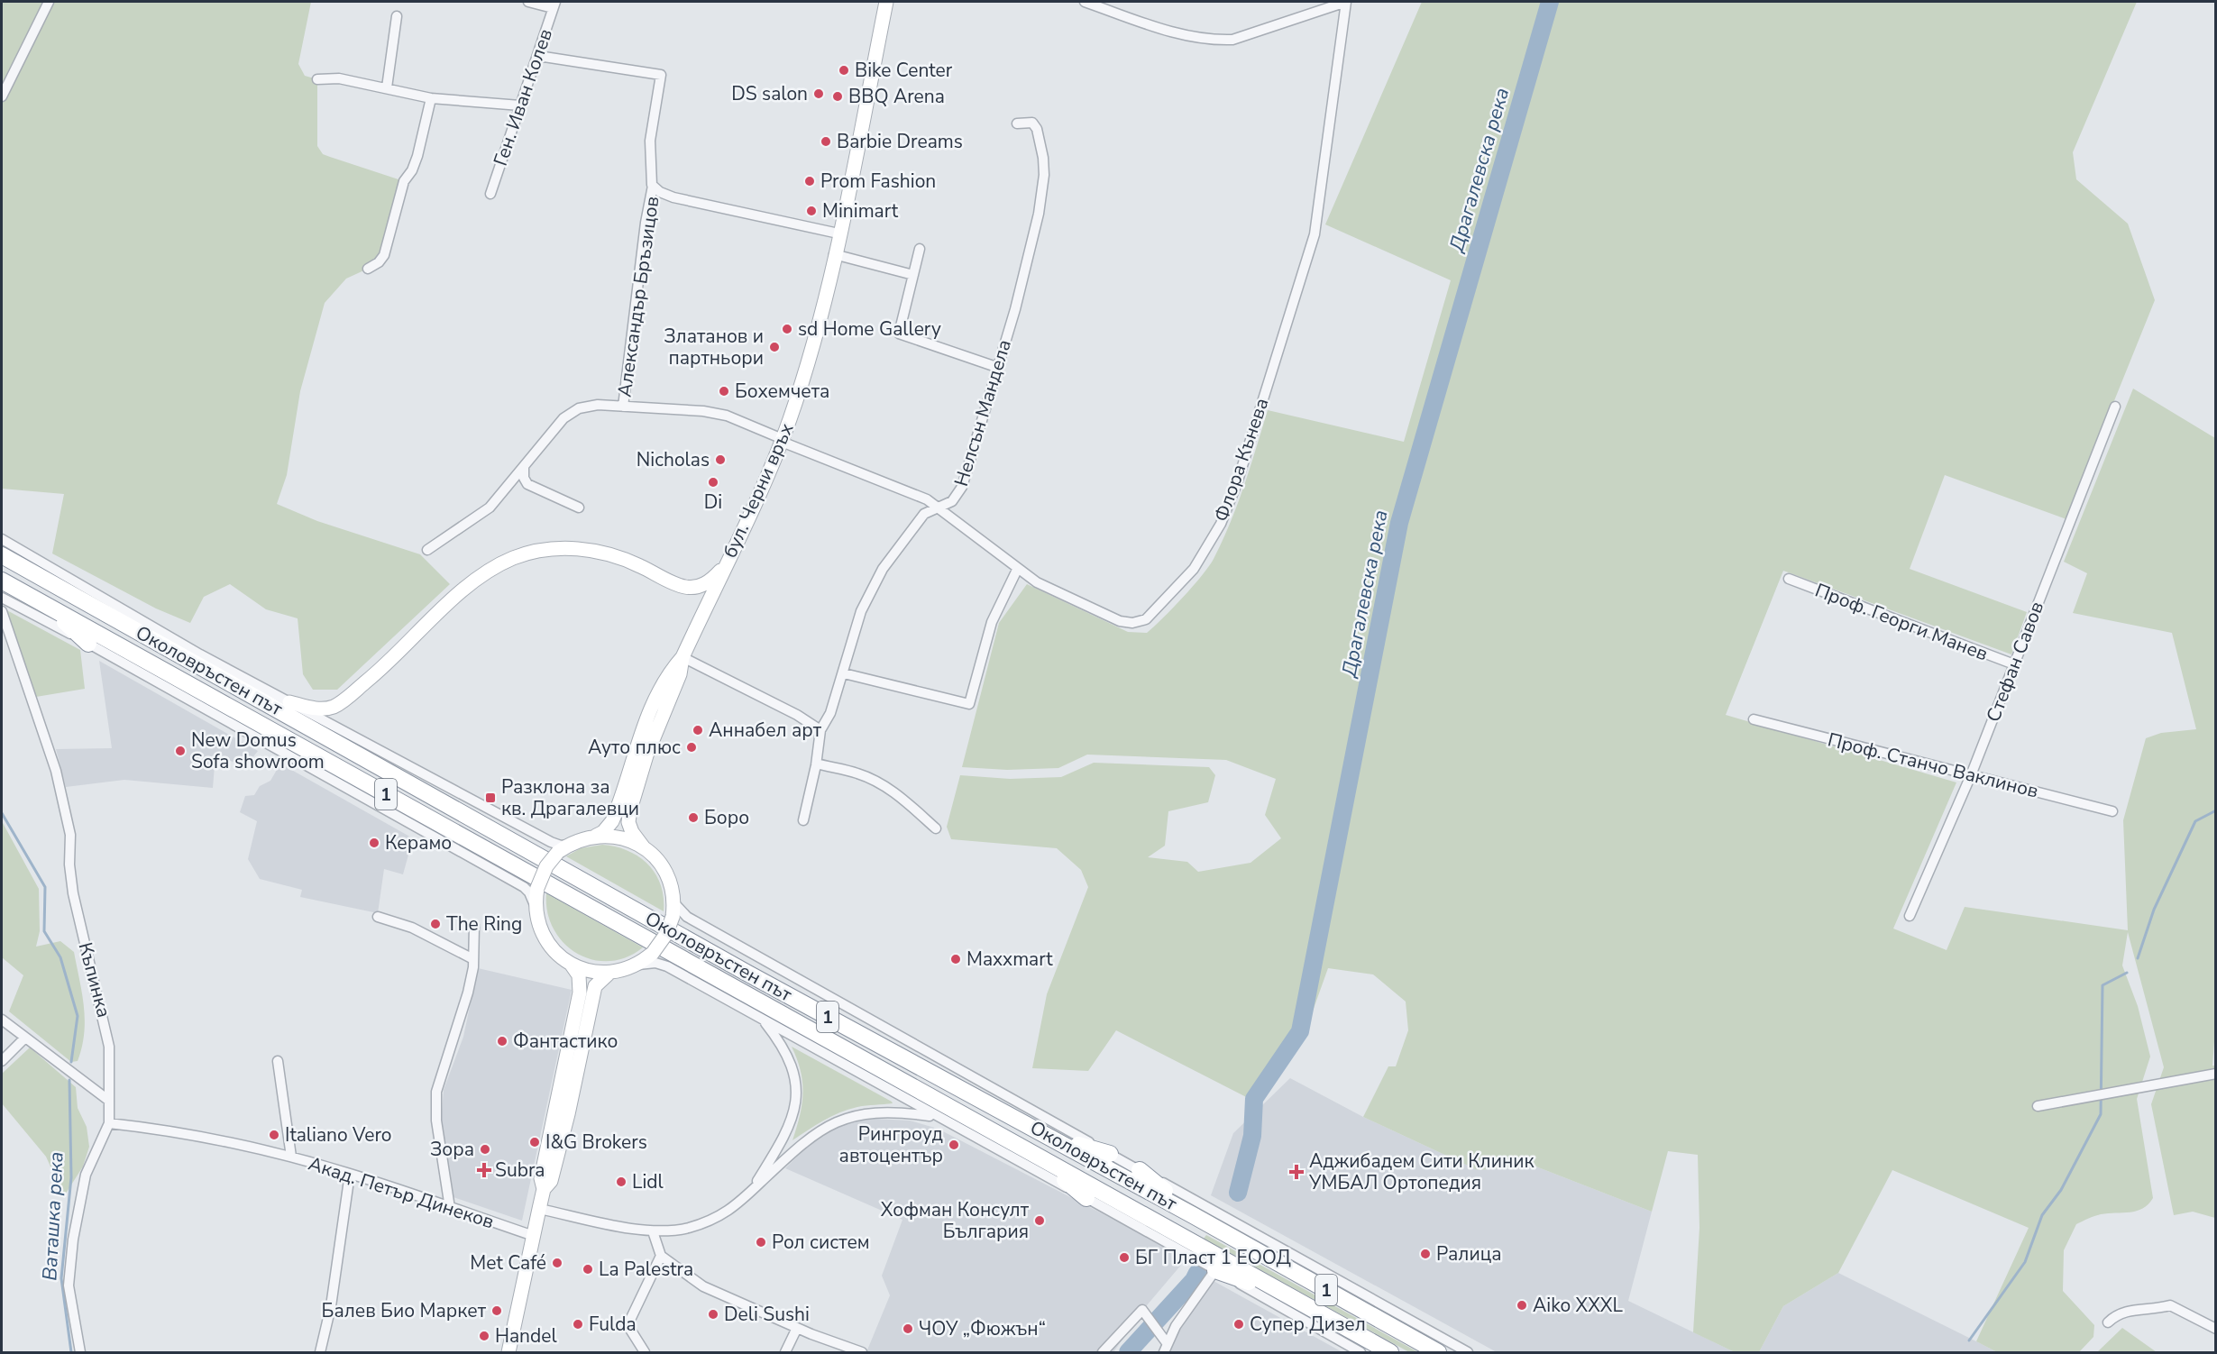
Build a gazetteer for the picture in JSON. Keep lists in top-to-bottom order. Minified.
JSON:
{"streets":{"highway":["Околовръстен път","1"],"main road":["бул. Черни връх"],"street":["Ген. Иван Колев","Александър Бръзицов","Нелсън Мандела","Флора Кънева","Проф. Георги Манев","Стефан Савов","Проф. Станчо Ваклинов","Къпинка","Акад. Петър Динеков"]},"crossings":[["Ген. Иван Колев","Александър Бръзицов"],["Александър Бръзицов","Флора Кънева"],["Александър Бръзицов","бул. Черни връх"],["Нелсън Мандела","Флора Кънева"],["Флора Кънева","бул. Черни връх"],["бул. Черни връх","Околовръстен път"],["Проф. Георги Манев","Стефан Савов"],["Стефан Савов","Проф. Станчо Ваклинов"],["Къпинка","Акад. Петър Динеков"]],"water":["Драгалевска река","Ваташка река"],"places":{"other":["Bike Center","DS salon","BBQ Arena","Barbie Dreams","Prom Fashion","Minimart","sd Home Gallery","Златанов и партньори","Бохемчета","Nicholas","Di","Аннабел арт","Ауто плюс","New Domus Sofa showroom","Боро","Керамо","The Ring","Maxxmart","Фантастико","Italiano Vero","I&G Brokers","Рингроуд автоцентър","Зора","Lidl","Хофман Консулт България","Рол систем","Ралица","БГ Пласт 1 ЕООД","Met Café","La Palestra","Aiko XXXL","Балев Био Маркет","Deli Sushi","Fulda","Супер Дизел","ЧОУ „Фюжън“","Handel"],"transit":["Разклона за кв. Драгалевци"],"health":["Subra","Аджибадем Сити Клиник УМБАЛ Ортопедия"]}}
